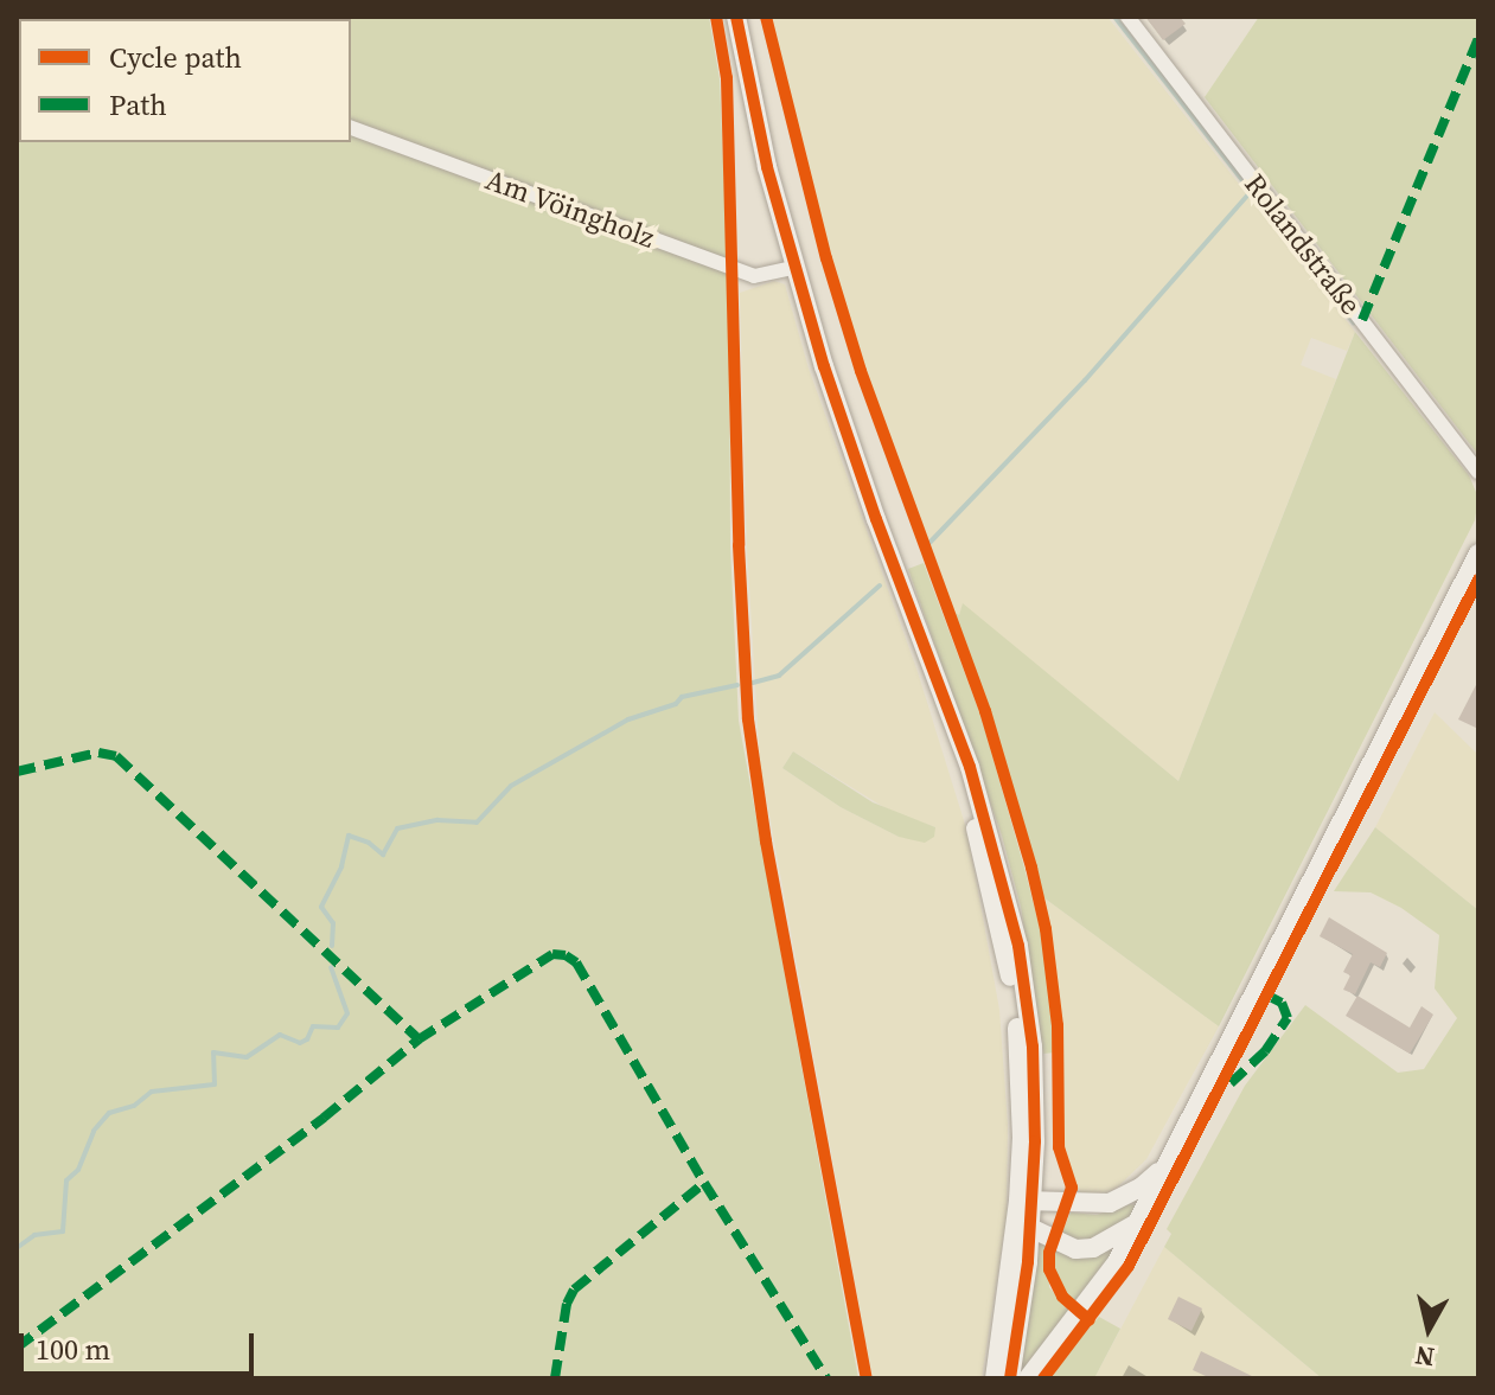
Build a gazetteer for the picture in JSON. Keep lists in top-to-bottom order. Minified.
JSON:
{"streets":{"street":["Am Vöingholz","Rolandstraße"]},"legend":["Cycle path","Path"],"scale_bar":"100 m","north":"bottom"}
